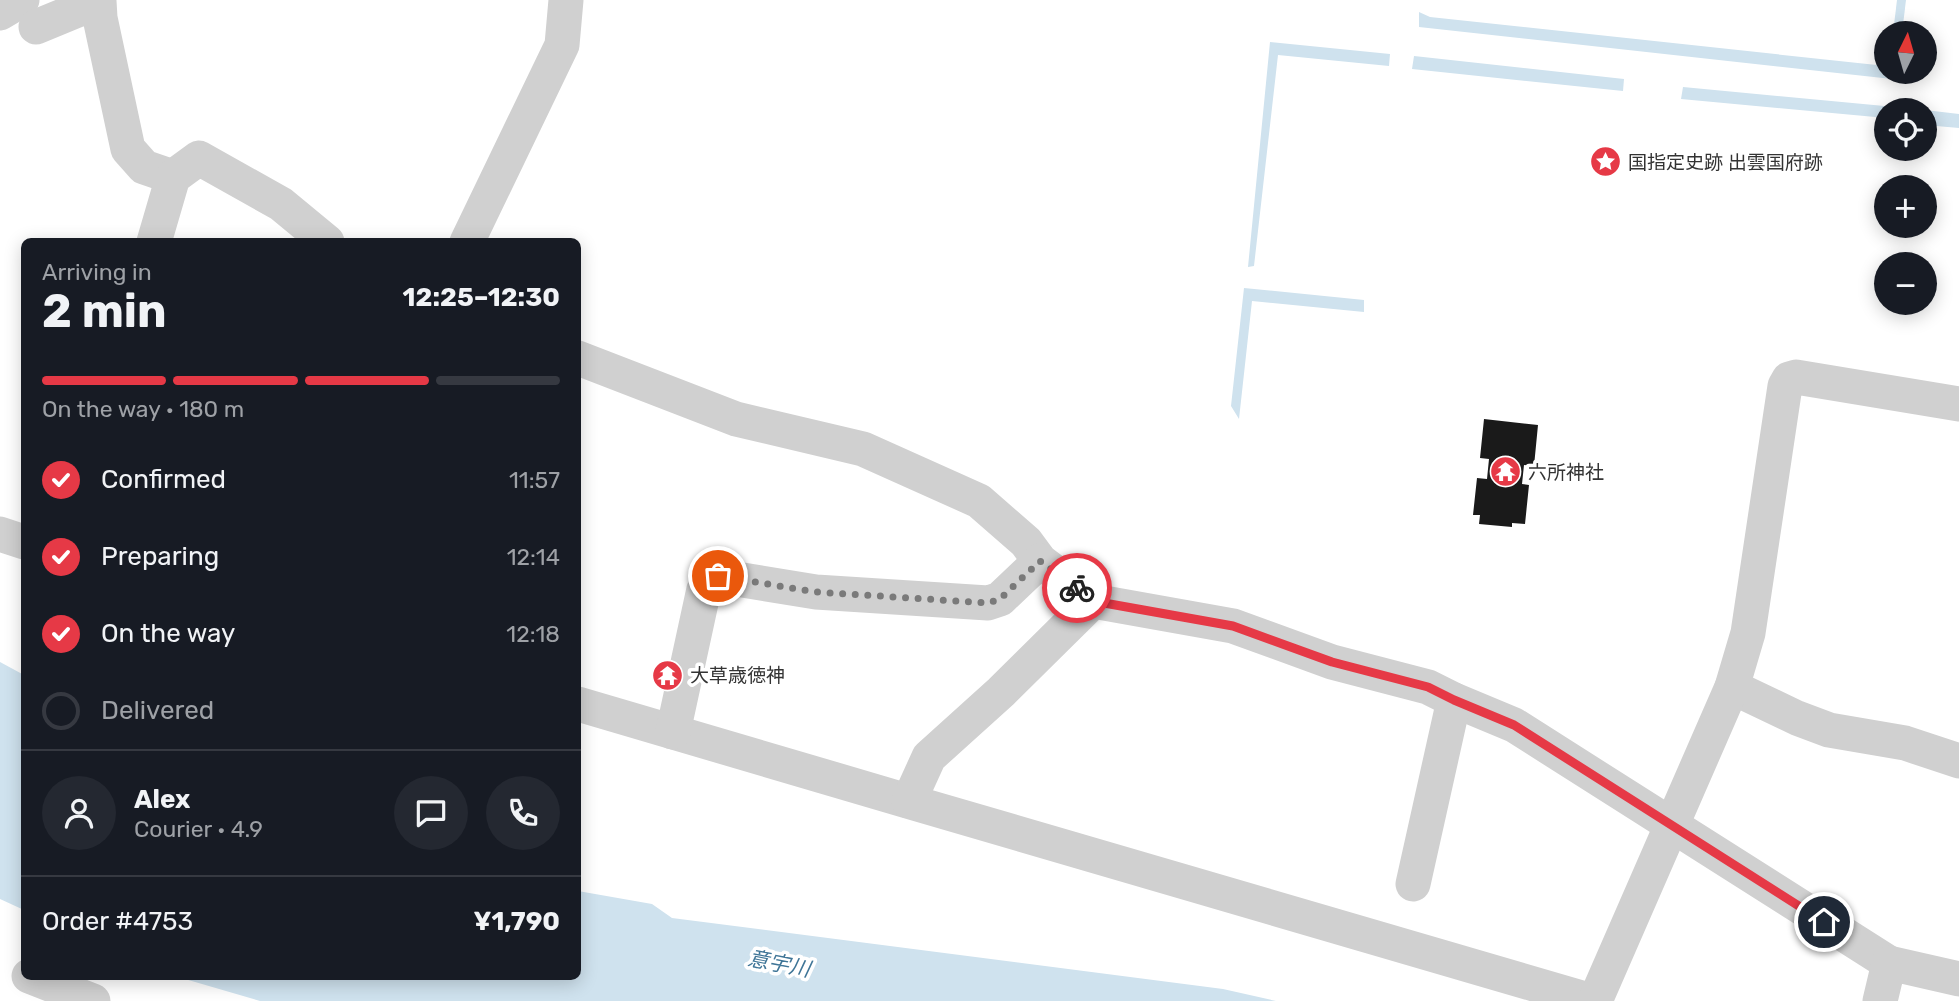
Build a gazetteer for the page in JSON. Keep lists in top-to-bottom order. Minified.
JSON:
{"water":["意宇川"],"places":{"place":["国指定史跡 出雲国府跡"],"temple":["六所神社","大草歳徳神"]},"north":"top","page":{"map_buttons":["+","−"],"heading":["2 min","Arriving in","12:25–12:30"],"panel":["Alex","Courier · 4.9","Order #4753","¥1,790"],"bar":"On the way · 180 m","list":[["Confirmed","11:57"],["Preparing","12:14"],["On the way","12:18"],"Delivered"]}}
